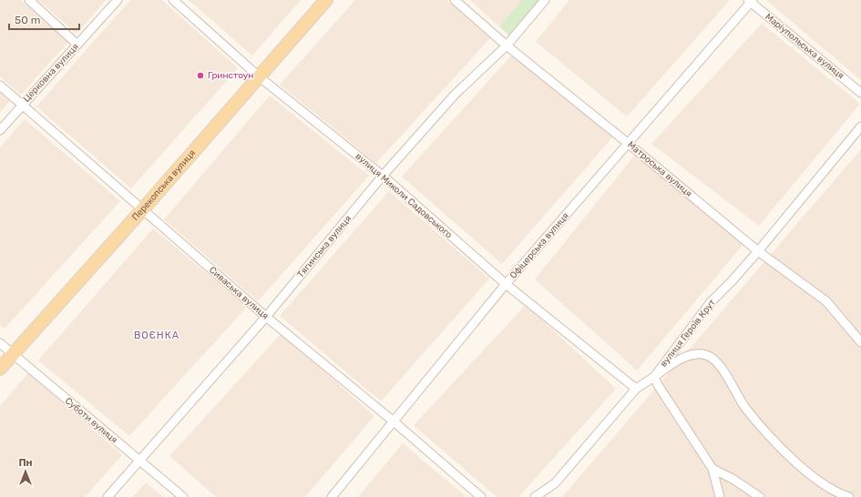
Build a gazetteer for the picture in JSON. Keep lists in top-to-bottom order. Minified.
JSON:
{"streets":{"main road":["Перекопська вулиця"],"street":["Маріупольська вулиця","Церковна вулиця","Матроська вулиця","вулиця Миколи Садовського","Офіцерська вулиця","Тягинська вулиця","Сиваська вулиця","вулиця Героїв Крут","Суботи вулиця"]},"crossings":[["Маріупольська вулиця","Офіцерська вулиця"],["Церковна вулиця","Сиваська вулиця"],["Матроська вулиця","Офіцерська вулиця"],["Матроська вулиця","Тягинська вулиця"],["Матроська вулиця","вулиця Героїв Крут"],["Перекопська вулиця","вулиця Миколи Садовського"],["Перекопська вулиця","Сиваська вулиця"],["Перекопська вулиця","Суботи вулиця"],["вулиця Миколи Садовського","Офіцерська вулиця"],["вулиця Миколи Садовського","Тягинська вулиця"],["вулиця Миколи Садовського","вулиця Героїв Крут"],["Офіцерська вулиця","Сиваська вулиця"],["Тягинська вулиця","Сиваська вулиця"],["Тягинська вулиця","Суботи вулиця"]],"districts":["ВОЄНКА"],"places":["Гринстоун"],"scale_bar":"50 m","north":"top"}
